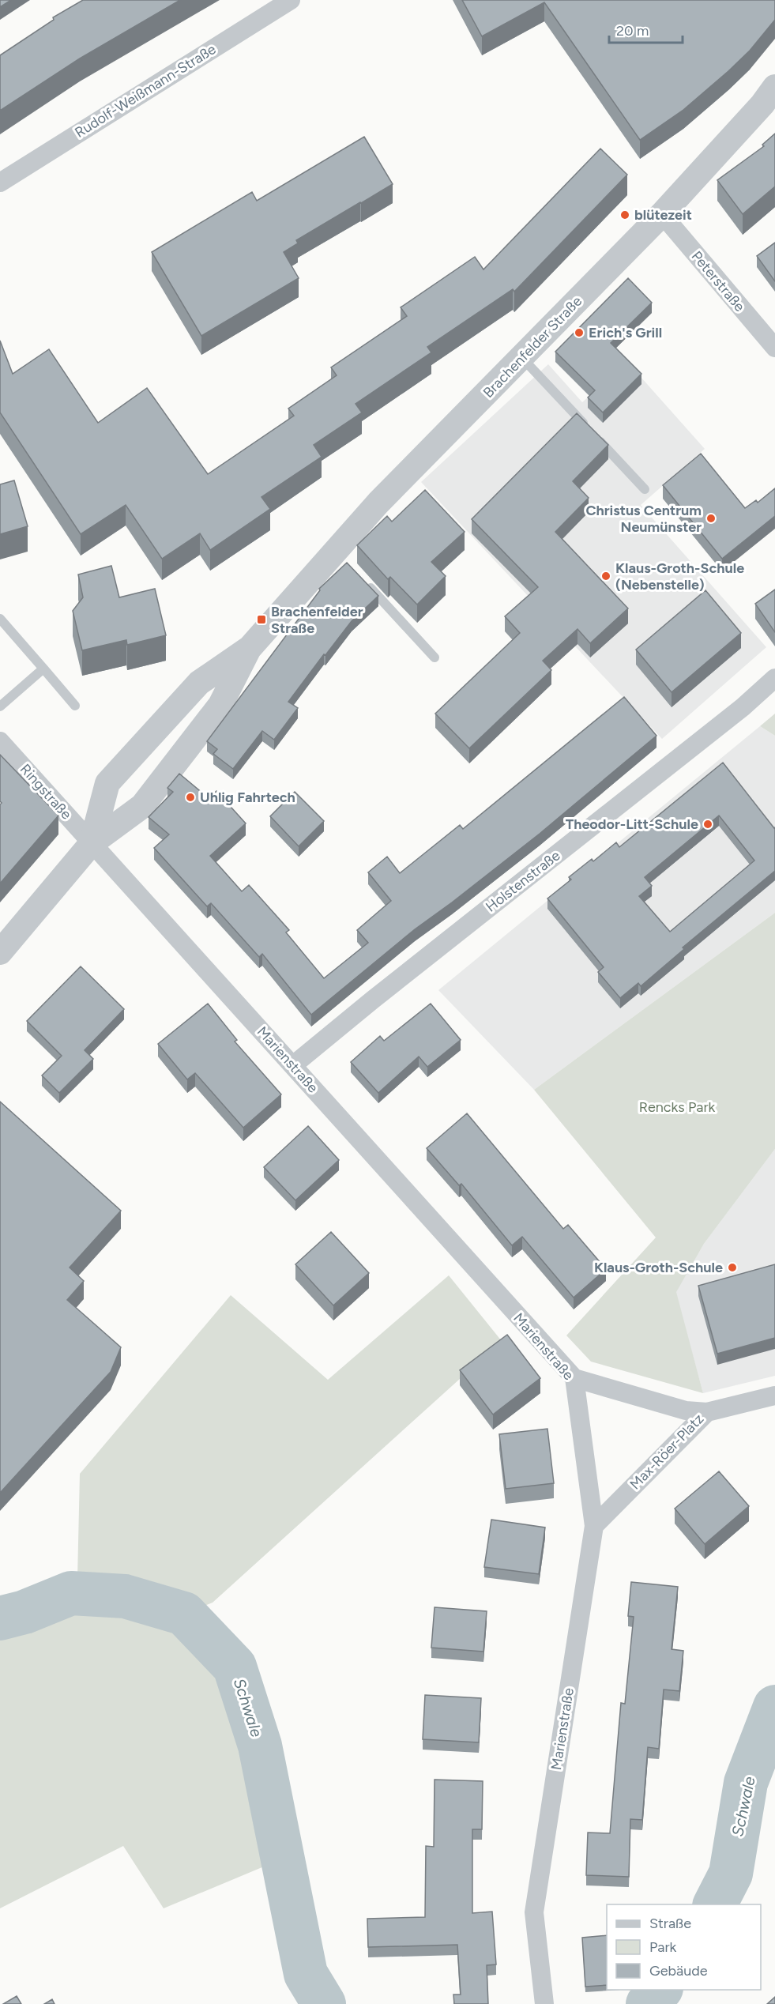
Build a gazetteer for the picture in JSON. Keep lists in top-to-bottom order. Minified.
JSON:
{"streets":{"street":["Rudolf-Weißmann-Straße","Peterstraße","Brachenfelder Straße","Ringstraße","Holstenstraße","Marienstraße","Max-Röer-Platz"]},"crossings":[["Peterstraße","Brachenfelder Straße"],["Brachenfelder Straße","Ringstraße"],["Brachenfelder Straße","Marienstraße"],["Ringstraße","Marienstraße"],["Holstenstraße","Marienstraße"],["Marienstraße","Max-Röer-Platz"]],"water":["Schwale"],"parks":["Rencks Park"],"places":{"other":["blütezeit","Erich's Grill","Christus Centrum Neumünster","Klaus-Groth-Schule (Nebenstelle)","Uhlig Fahrtech","Theodor-Litt-Schule","Klaus-Groth-Schule"],"transit":["Brachenfelder Straße"]},"legend":["Straße","Park","Gebäude"],"scale_bar":"20 m"}
